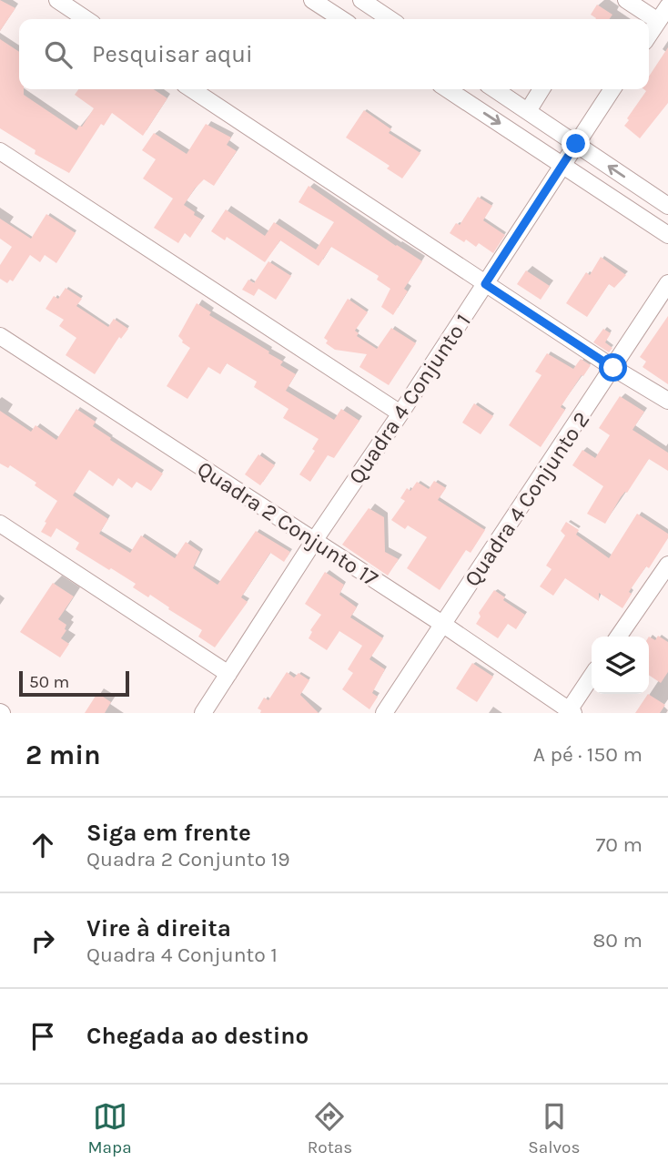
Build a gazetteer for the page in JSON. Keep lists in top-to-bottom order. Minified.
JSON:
{"streets":{"street":["Quadra 4 Conjunto 1","Quadra 4 Conjunto 2","Quadra 2 Conjunto 17"]},"crossings":[["Quadra 4 Conjunto 1","Quadra 2 Conjunto 17"],["Quadra 4 Conjunto 2","Quadra 2 Conjunto 17"]],"scale_bar":"50 m","page":{"search":"Pesquisar aqui","scale":"50 m","heading":["2 min","A pé · 150 m"],"list":[["Siga em frente","Quadra 2 Conjunto 19","70 m"],["Vire à direita","Quadra 4 Conjunto 1","80 m"],"Chegada ao destino"],"nav":["Mapa","Rotas","Salvos"]}}
